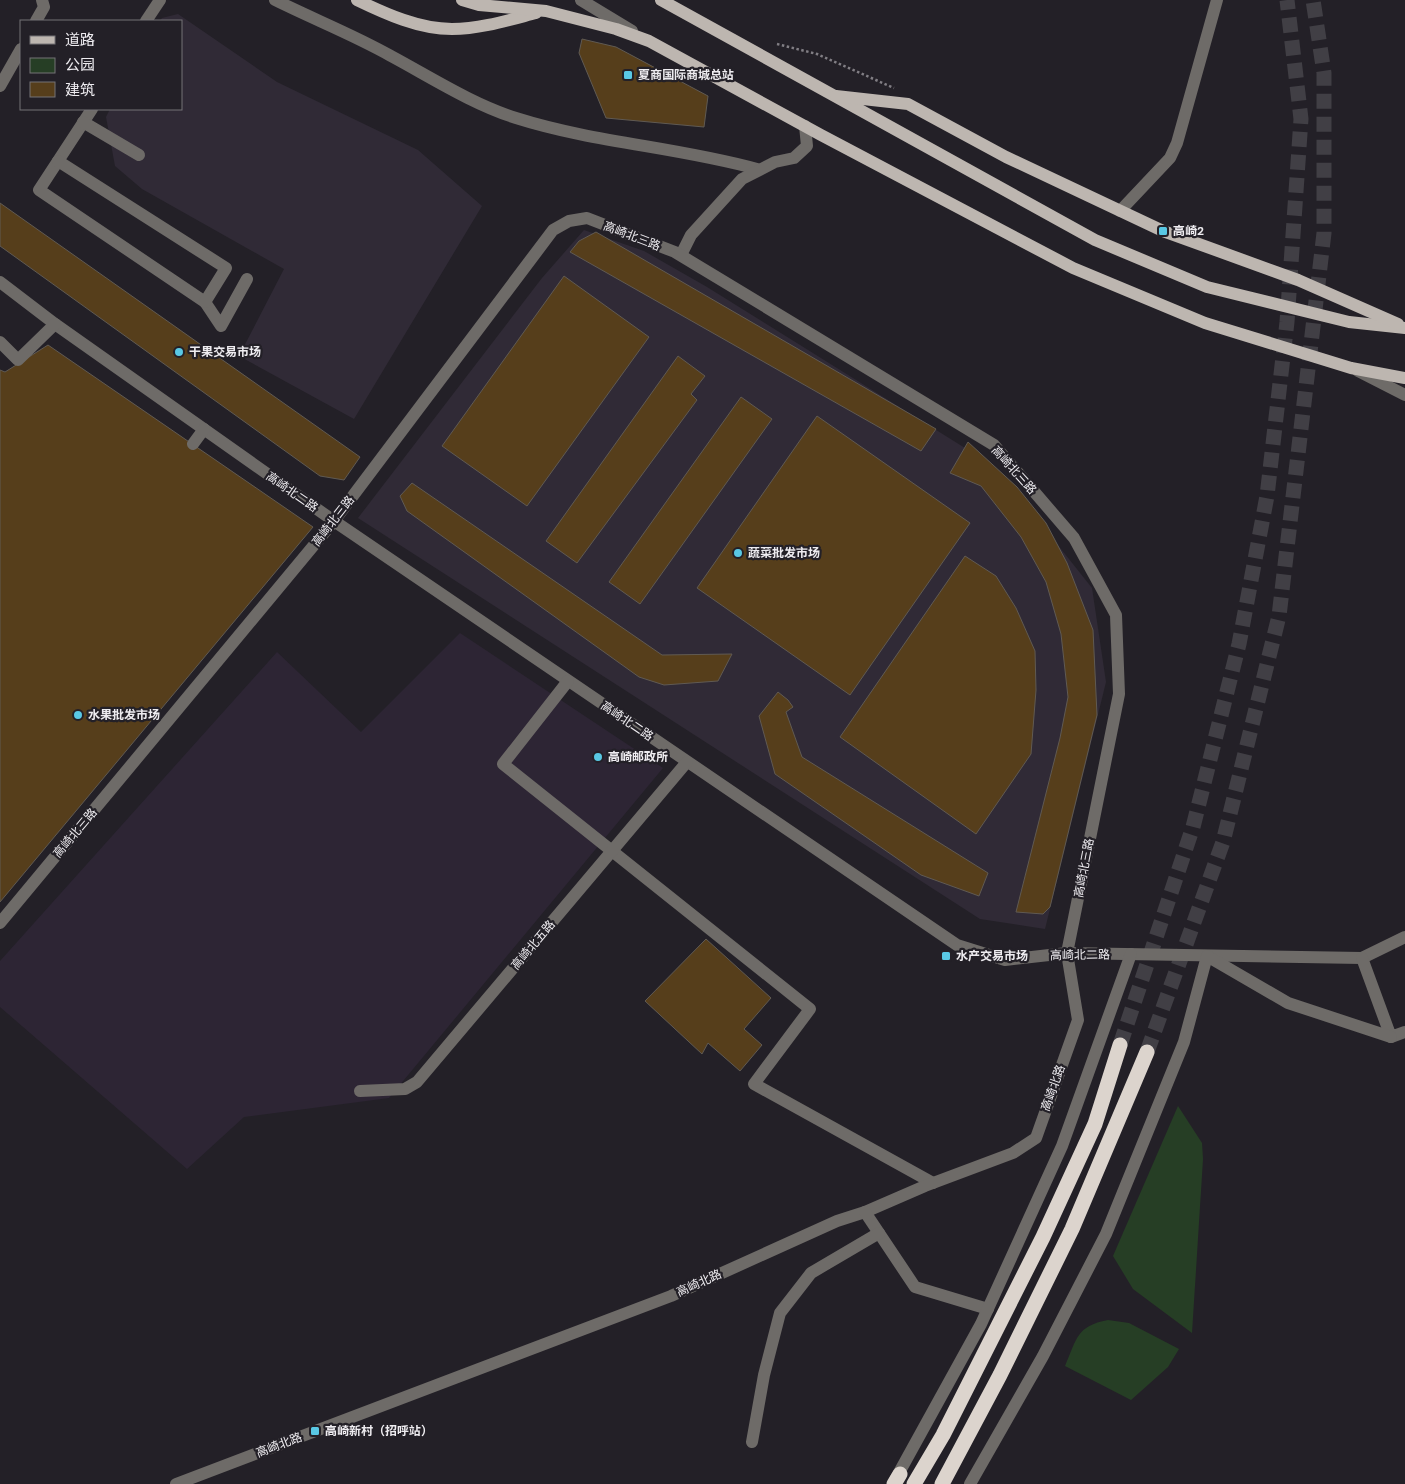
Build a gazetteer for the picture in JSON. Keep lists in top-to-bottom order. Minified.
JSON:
{"streets":{"street":["高崎北三路","高崎北二路","高崎北五路","高崎北路"]},"crossings":[["高崎北三路","高崎北二路"],["高崎北三路","高崎北路"],["高崎北二路","高崎北五路"],["高崎北二路","高崎北路"]],"places":{"transit":["夏商国际商城总站","高崎2","水产交易市场","高崎新村（招呼站）"],"other":["干果交易市场","蔬菜批发市场","水果批发市场","高崎邮政所"]},"legend":["道路","公园","建筑"]}
